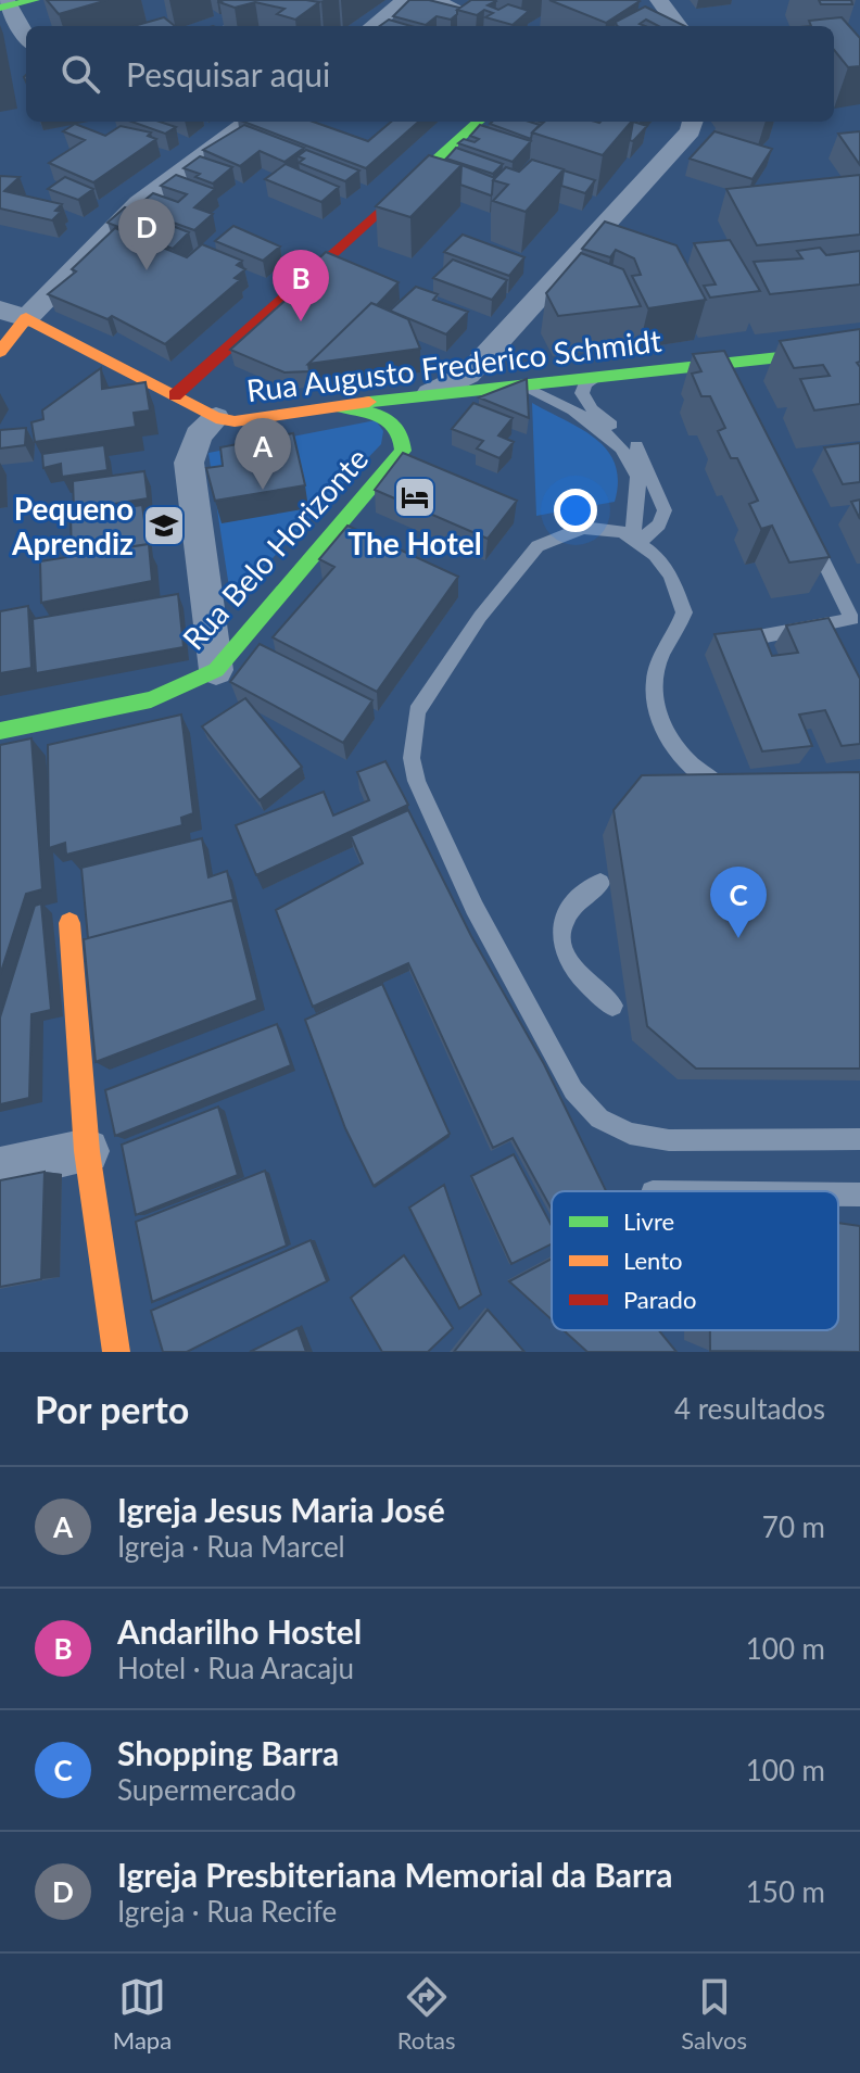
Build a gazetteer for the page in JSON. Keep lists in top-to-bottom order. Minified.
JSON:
{"streets":{"street":["Rua Augusto Frederico Schmidt","Rua Belo Horizonte"]},"crossings":[["Rua Augusto Frederico Schmidt","Rua Belo Horizonte"]],"places":{"hotel":["The Hotel"],"school or university":["Pequeno Aprendiz"]},"legend":["Livre","Lento","Parado"],"page":{"search":"Pesquisar aqui","pins":["D","B","A","C"],"heading":["Por perto","4 resultados"],"list":[{"mark":"A","name":"Igreja Jesus Maria José","note":"Igreja · Rua Marcel","value":"70 m"},{"mark":"B","name":"Andarilho Hostel","note":"Hotel · Rua Aracaju","value":"100 m"},{"mark":"C","name":"Shopping Barra","note":"Supermercado","value":"100 m"},{"mark":"D","name":"Igreja Presbiteriana Memorial da Barra","note":"Igreja · Rua Recife","value":"150 m"}],"nav":["Mapa","Rotas","Salvos"]}}
